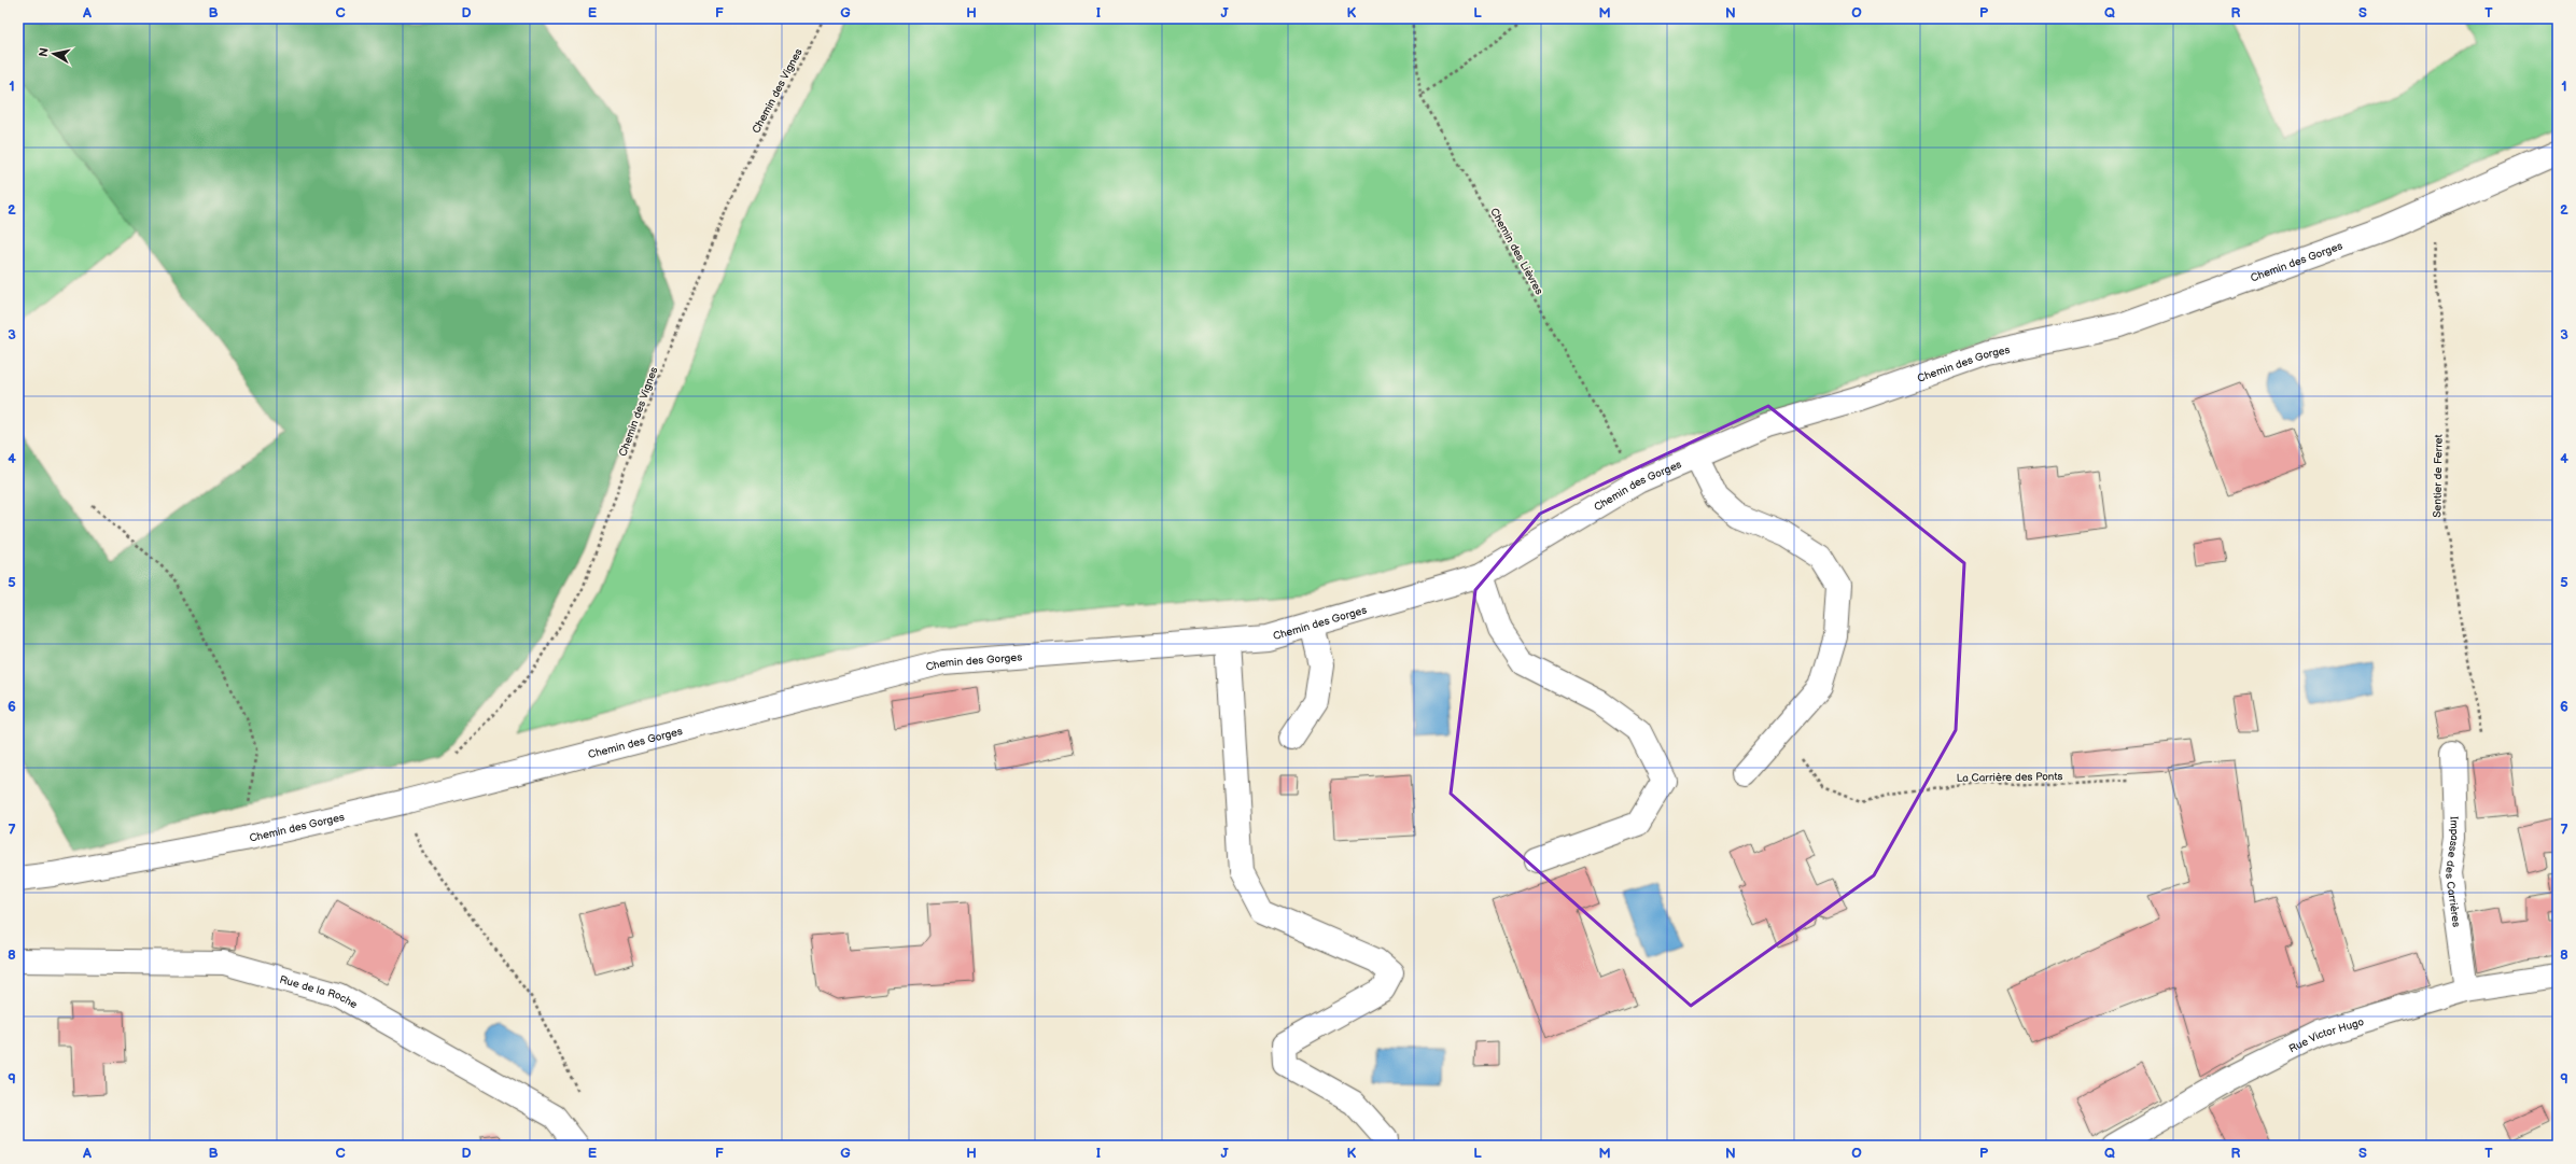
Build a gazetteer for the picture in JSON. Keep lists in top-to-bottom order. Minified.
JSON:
{"streets":{"street":["Chemin des Gorges","Impasse des Carrières","Rue de la Roche","Rue Victor Hugo"],"path":["Chemin des Vignes","Chemin des Lièvres","Sentier de Ferret","La Carrière des Ponts"]},"crossings":[["Chemin des Vignes","Chemin des Gorges"],["Chemin des Lièvres","Chemin des Gorges"],["Chemin des Gorges","Sentier de Ferret"],["Impasse des Carrières","Rue Victor Hugo"]],"north":"left","grid":{"columns":["A","B","C","D","E","F","G","H","I","J","K","L","M","N","O","P","Q","R","S","T"],"rows":["1","2","3","4","5","6","7","8","9"]}}
